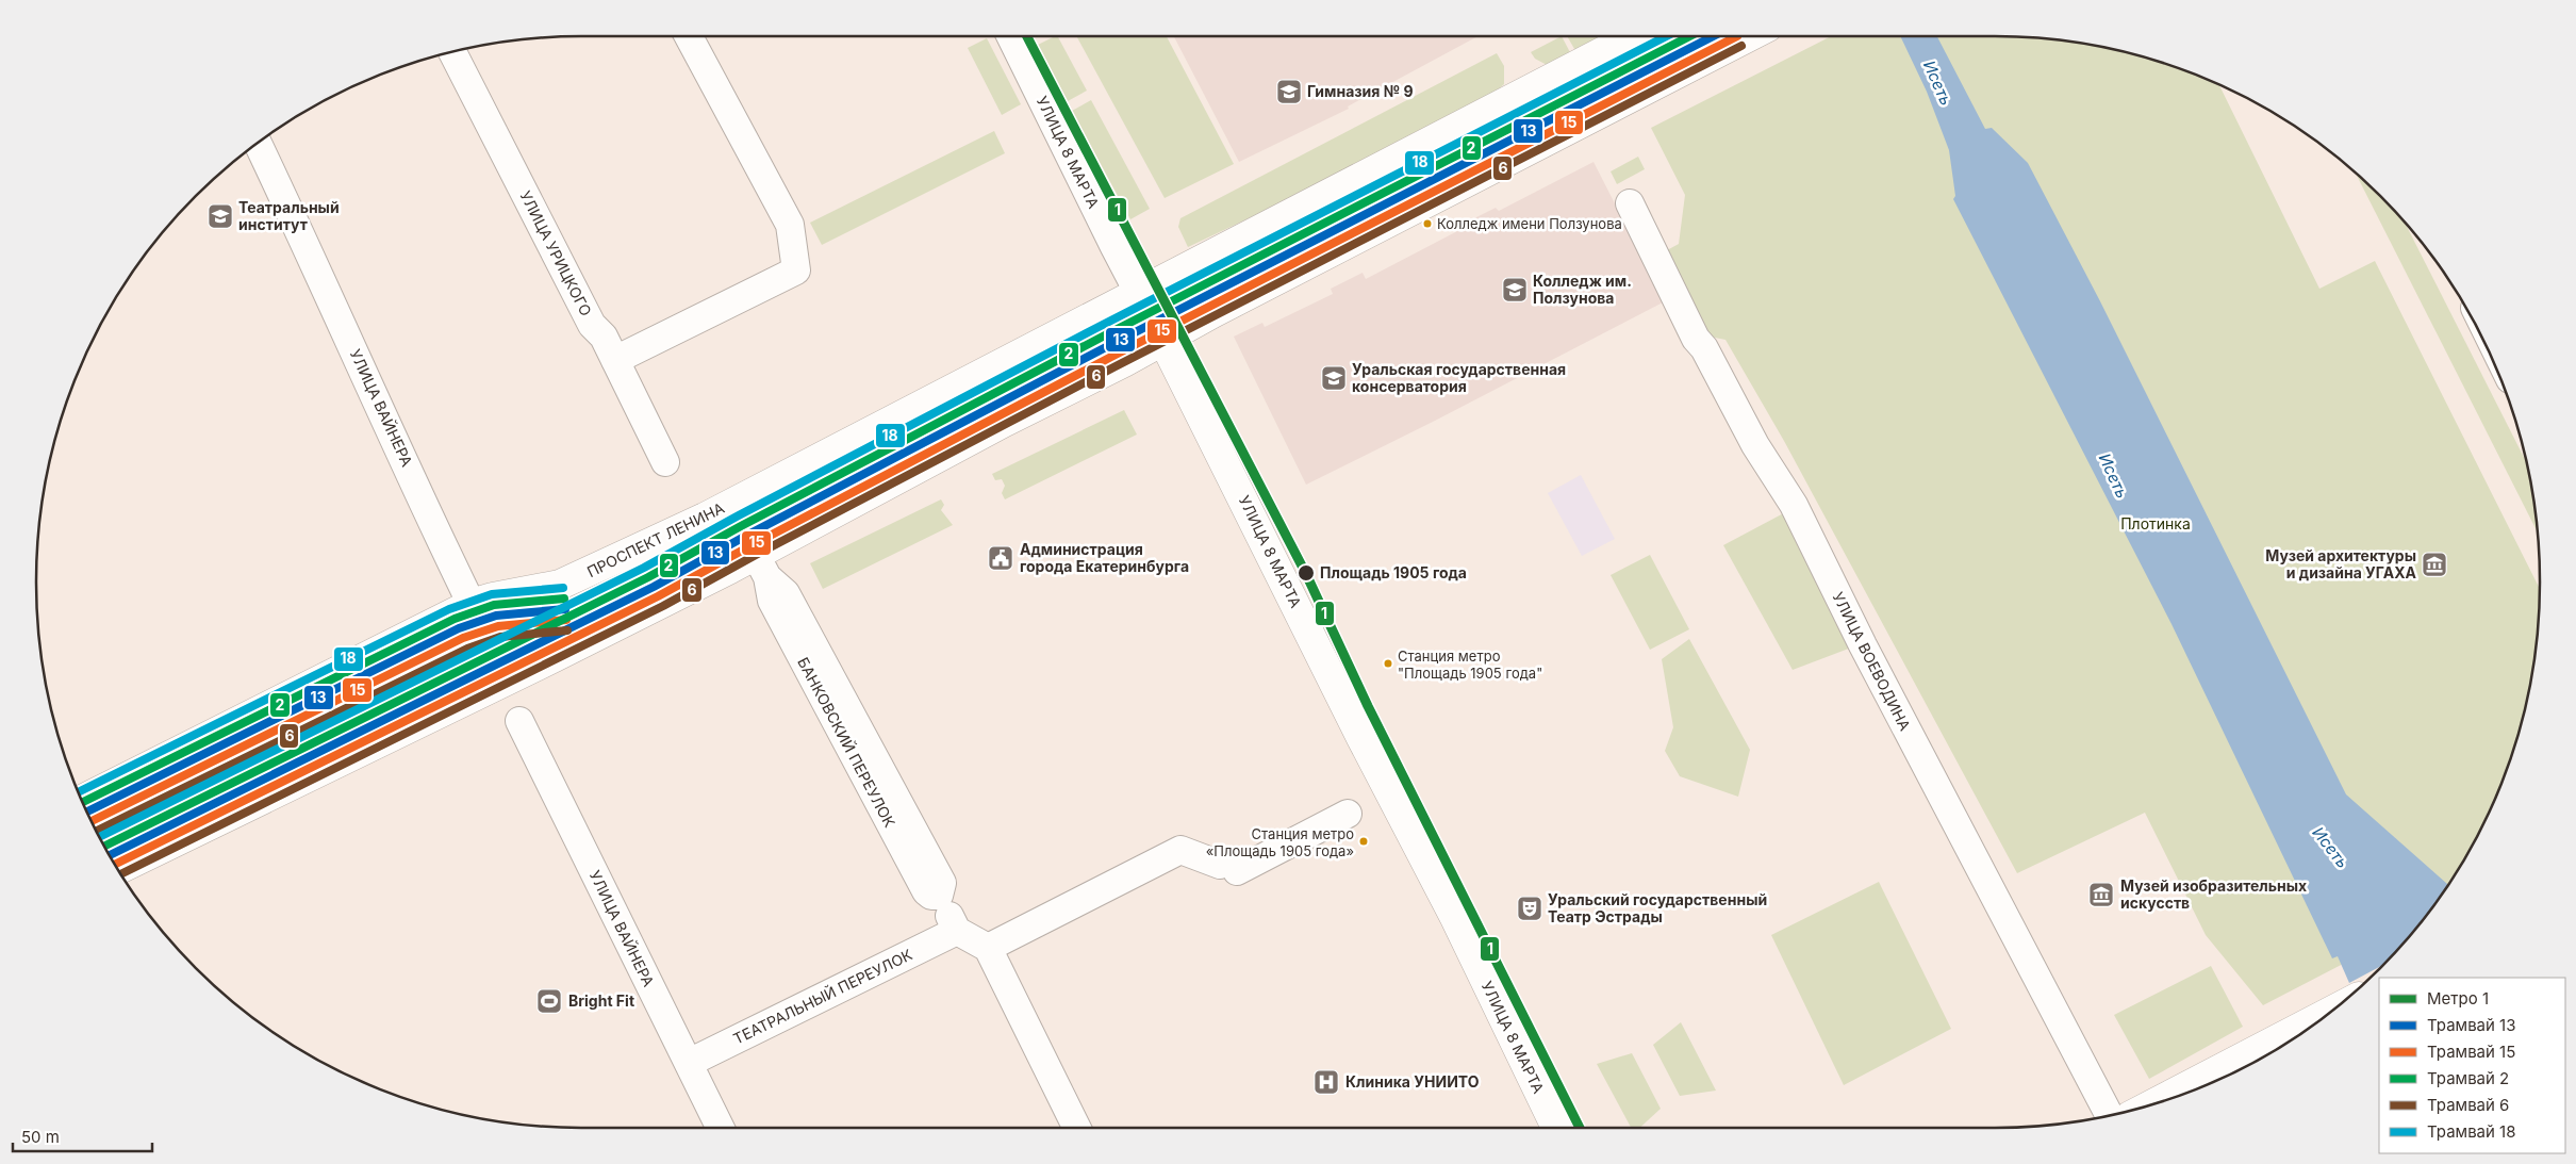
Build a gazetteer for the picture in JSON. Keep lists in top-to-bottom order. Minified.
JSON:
{"streets":{"main road":["УЛИЦА 8 МАРТА","ПРОСПЕКТ ЛЕНИНА"],"street":["УЛИЦА УРИЦКОГО","УЛИЦА ВАЙНЕРА","УЛИЦА ВОЕВОДИНА","БАНКОВСКИЙ ПЕРЕУЛОК","ТЕАТРАЛЬНЫЙ ПЕРЕУЛОК"]},"crossings":[["УЛИЦА 8 МАРТА","ПРОСПЕКТ ЛЕНИНА"],["УЛИЦА ВАЙНЕРА","ПРОСПЕКТ ЛЕНИНА"],["УЛИЦА ВАЙНЕРА","ТЕАТРАЛЬНЫЙ ПЕРЕУЛОК"],["ПРОСПЕКТ ЛЕНИНА","БАНКОВСКИЙ ПЕРЕУЛОК"],["БАНКОВСКИЙ ПЕРЕУЛОК","ТЕАТРАЛЬНЫЙ ПЕРЕУЛОК"]],"water":["Исеть"],"parks":["Плотинка"],"places":{"school or university":["Гимназия № 9","Театральный институт","Колледж им. Ползунова","Уральская государственная консерватория"],"other":["Колледж имени Ползунова","Площадь 1905 года","Станция метро \"Площадь 1905 года\"","Станция метро «Площадь 1905 года»"],"public building":["Администрация города Екатеринбурга"],"museum":["Музей архитектуры и дизайна УГАХА","Музей изобразительных искусств"],"theatre":["Уральский государственный Театр Эстрады"],"sports":["Bright Fit"],"hospital":["Клиника УНИИТО"]},"lines":["metro line 1","tram line 13","tram line 15","tram line 2","tram line 18","tram line 6"],"legend":["Метро 1","Трамвай 13","Трамвай 15","Трамвай 2","Трамвай 6","Трамвай 18"],"scale_bar":"50 m"}
